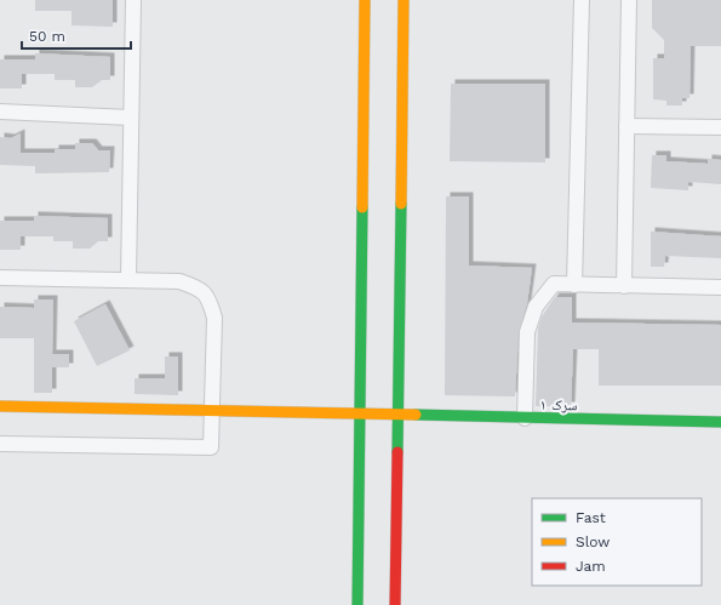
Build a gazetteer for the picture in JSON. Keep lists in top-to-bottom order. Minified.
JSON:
{"streets":{"street":["سرک ۱"]},"legend":["Fast","Slow","Jam"],"scale_bar":"50 m"}
